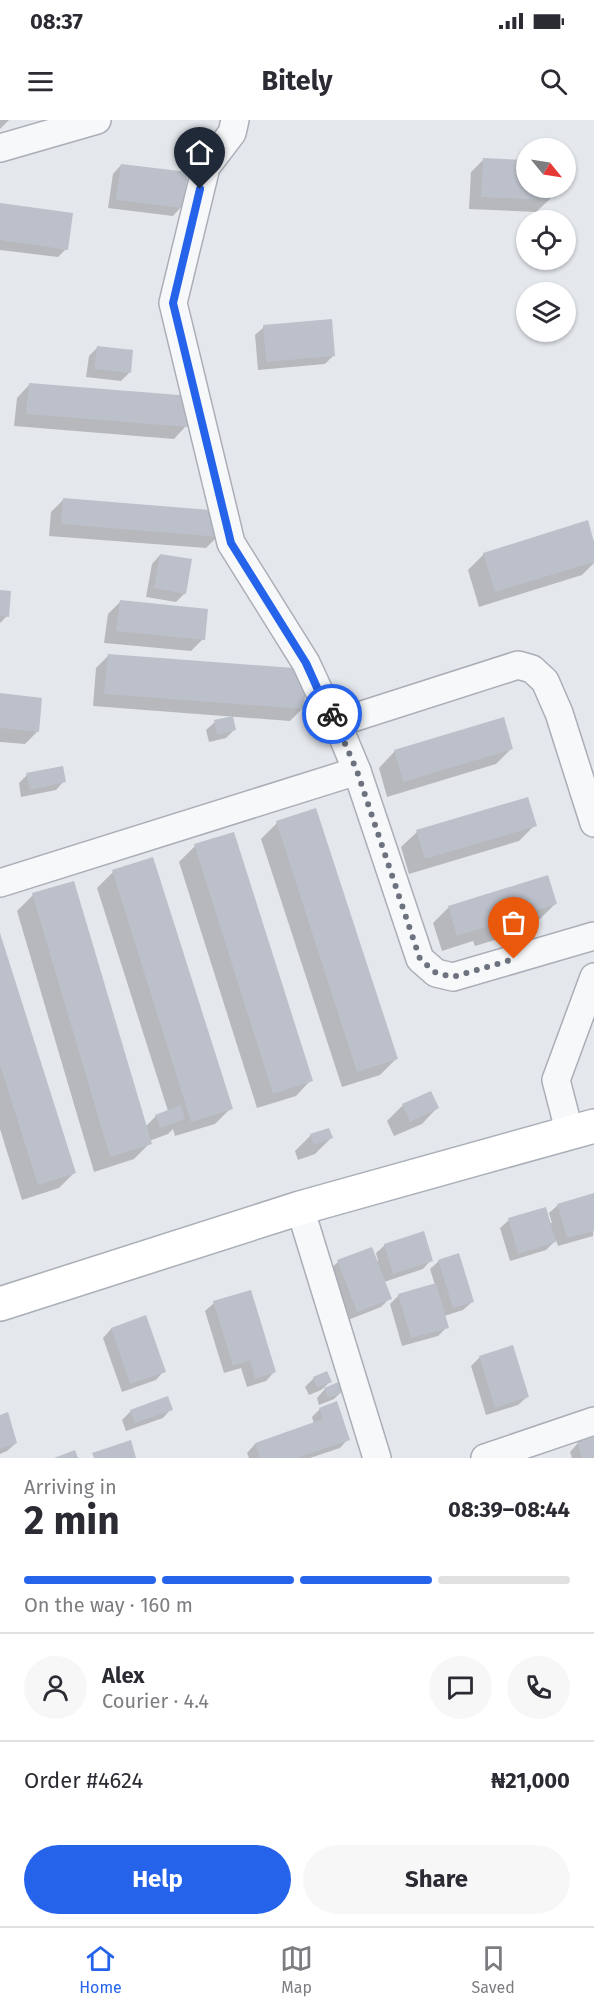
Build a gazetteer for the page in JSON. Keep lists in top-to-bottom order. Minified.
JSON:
{"north":"bottom right","page":{"status":"08:37","header":"Bitely","heading":["2 min","Arriving in","08:39–08:44"],"panel":["Alex","Courier · 4.4","Order #4624","₦21,000"],"bar":"On the way · 160 m","buttons":["Help","Share"],"tabs":["Home","Map","Saved"]}}
